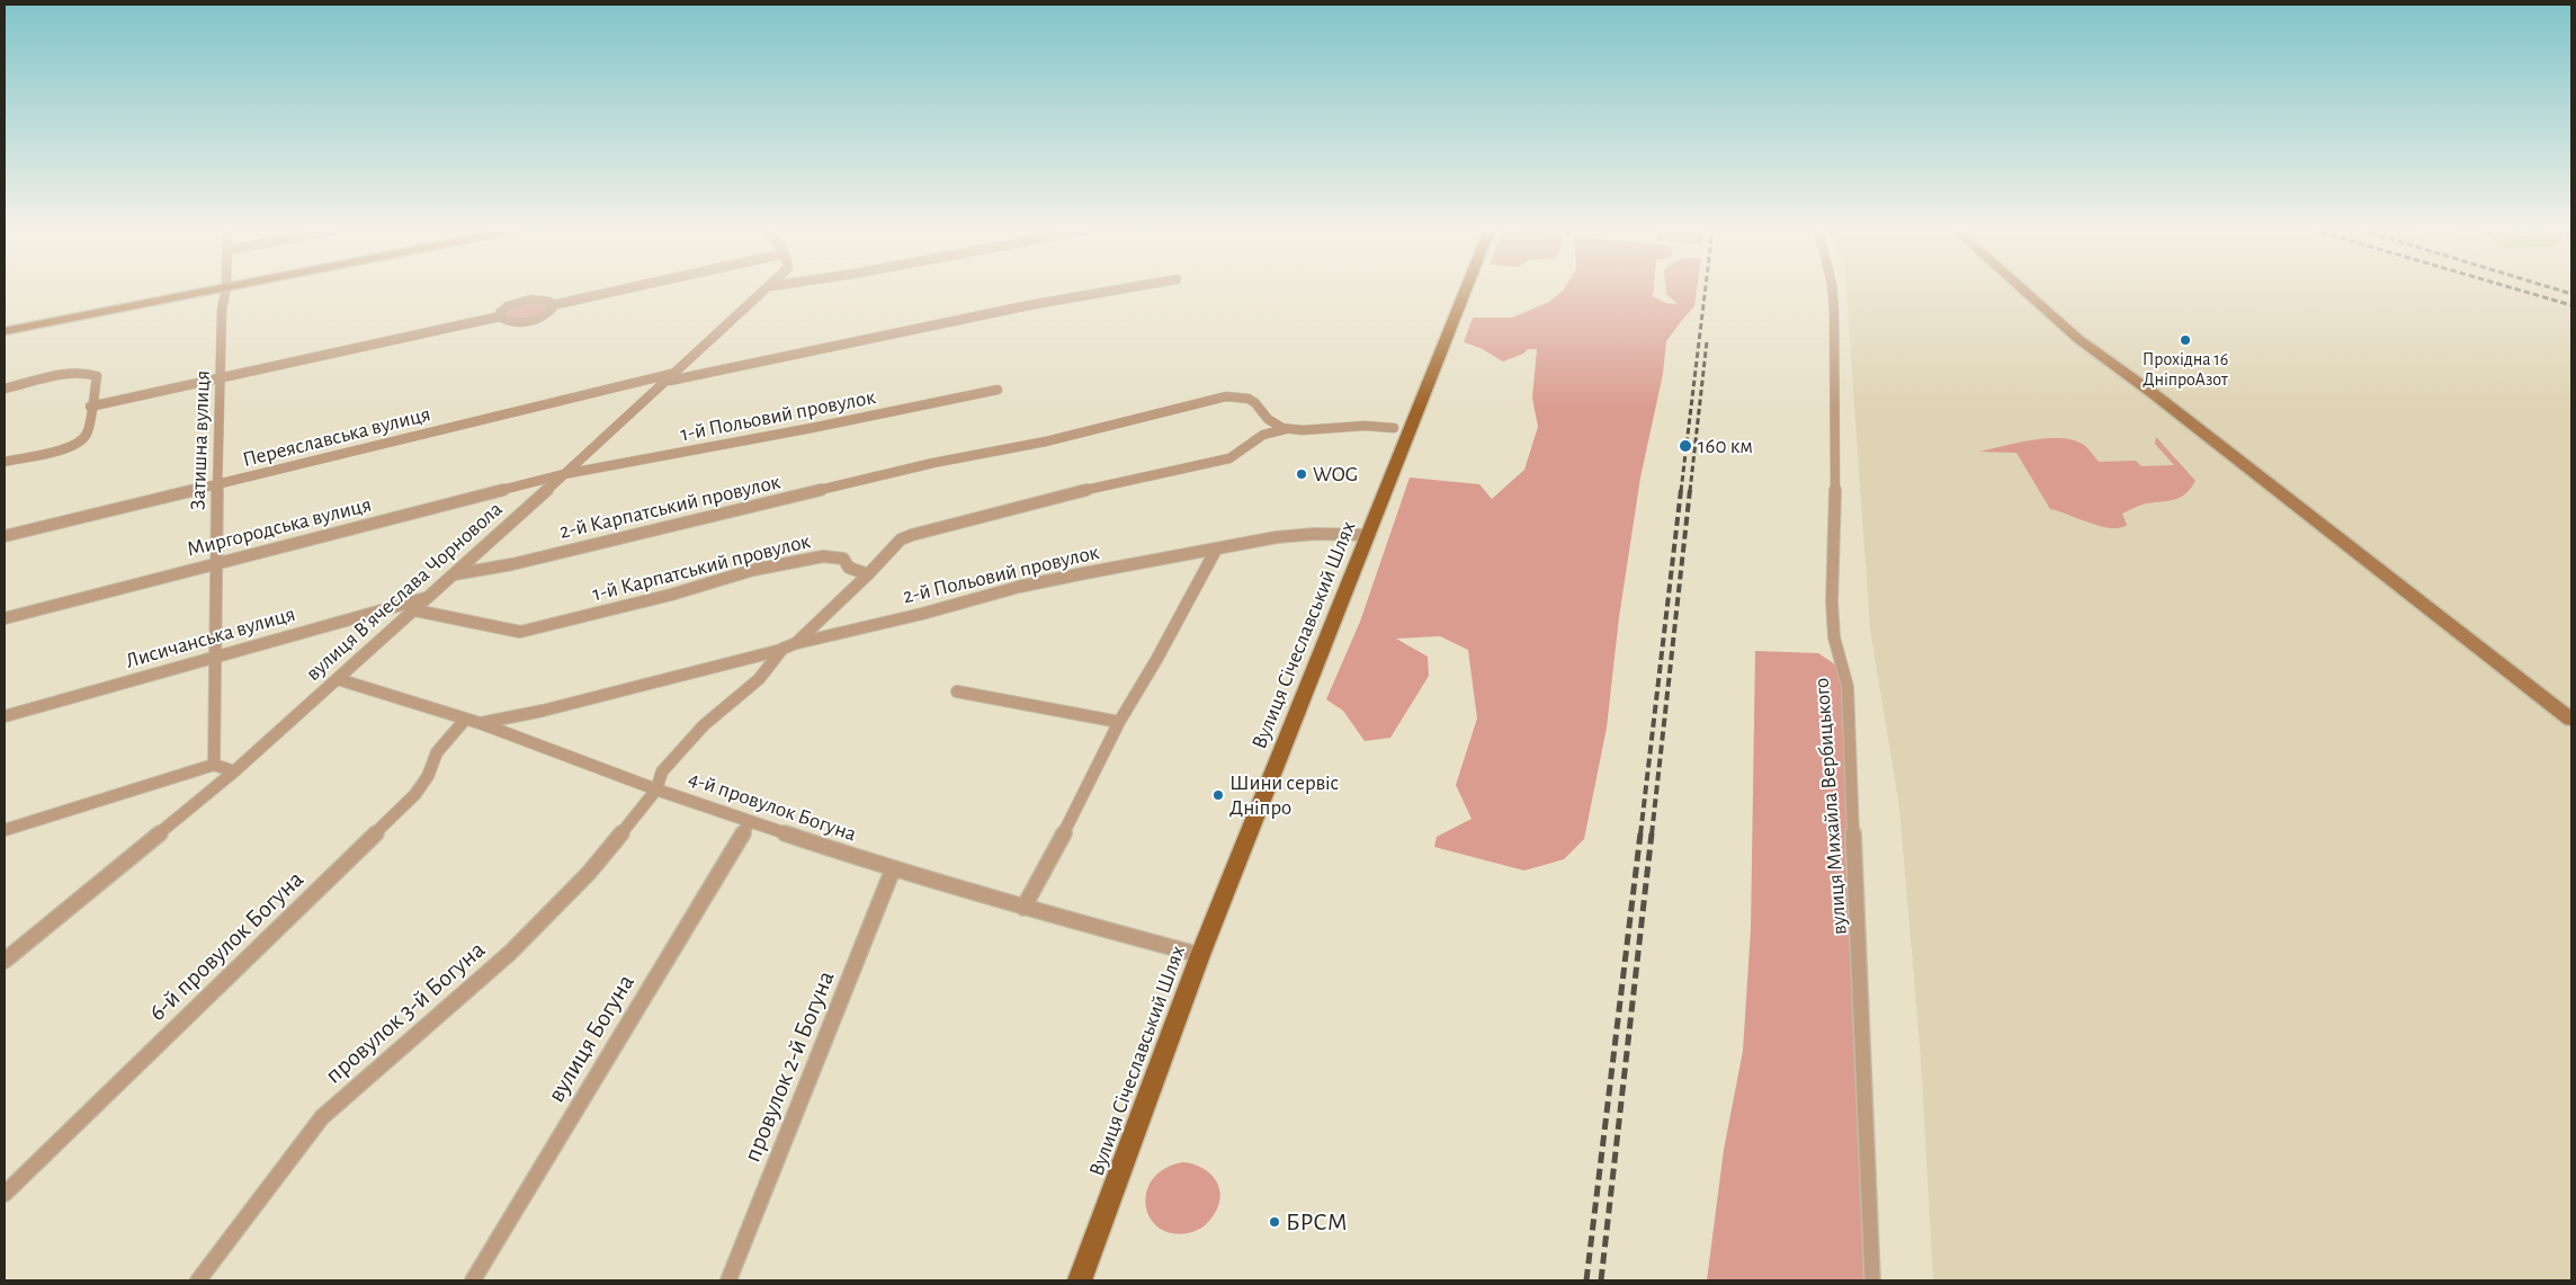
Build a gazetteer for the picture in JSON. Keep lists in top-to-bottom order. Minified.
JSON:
{"streets":{"main road":["Вулиця Січеславський Шлях"],"street":["1-й Польовий провулок","Переяславська вулиця","Затишна вулиця","2-й Карпатський провулок","Миргородська вулиця","1-й Карпатський провулок","2-й Польовий провулок","вулиця Вʼячеслава Чорновола","Лисичанська вулиця","4-й провулок Богуна","вулиця Михайла Вербицького","6-й провулок Богуна","провулок 3-й Богуна","вулиця Богуна","провулок 2-й Богуна"]},"crossings":[["1-й Польовий провулок","Миргородська вулиця"],["1-й Польовий провулок","вулиця Вʼячеслава Чорновола"],["Переяславська вулиця","Затишна вулиця"],["Переяславська вулиця","вулиця Вʼячеслава Чорновола"],["Затишна вулиця","Миргородська вулиця"],["Затишна вулиця","Лисичанська вулиця"],["2-й Карпатський провулок","вулиця Вʼячеслава Чорновола"],["Миргородська вулиця","вулиця Вʼячеслава Чорновола"],["1-й Карпатський провулок","вулиця Вʼячеслава Чорновола"],["2-й Польовий провулок","Вулиця Січеславський Шлях"],["вулиця Вʼячеслава Чорновола","Лисичанська вулиця"],["вулиця Вʼячеслава Чорновола","4-й провулок Богуна"],["Вулиця Січеславський Шлях","4-й провулок Богуна"],["4-й провулок Богуна","6-й провулок Богуна"],["4-й провулок Богуна","провулок 3-й Богуна"],["4-й провулок Богуна","вулиця Богуна"],["4-й провулок Богуна","провулок 2-й Богуна"]],"places":["Прохідна 16 ДніпроАзот","160 км","WOG","Шини сервіс Дніпро","БРСМ"]}
